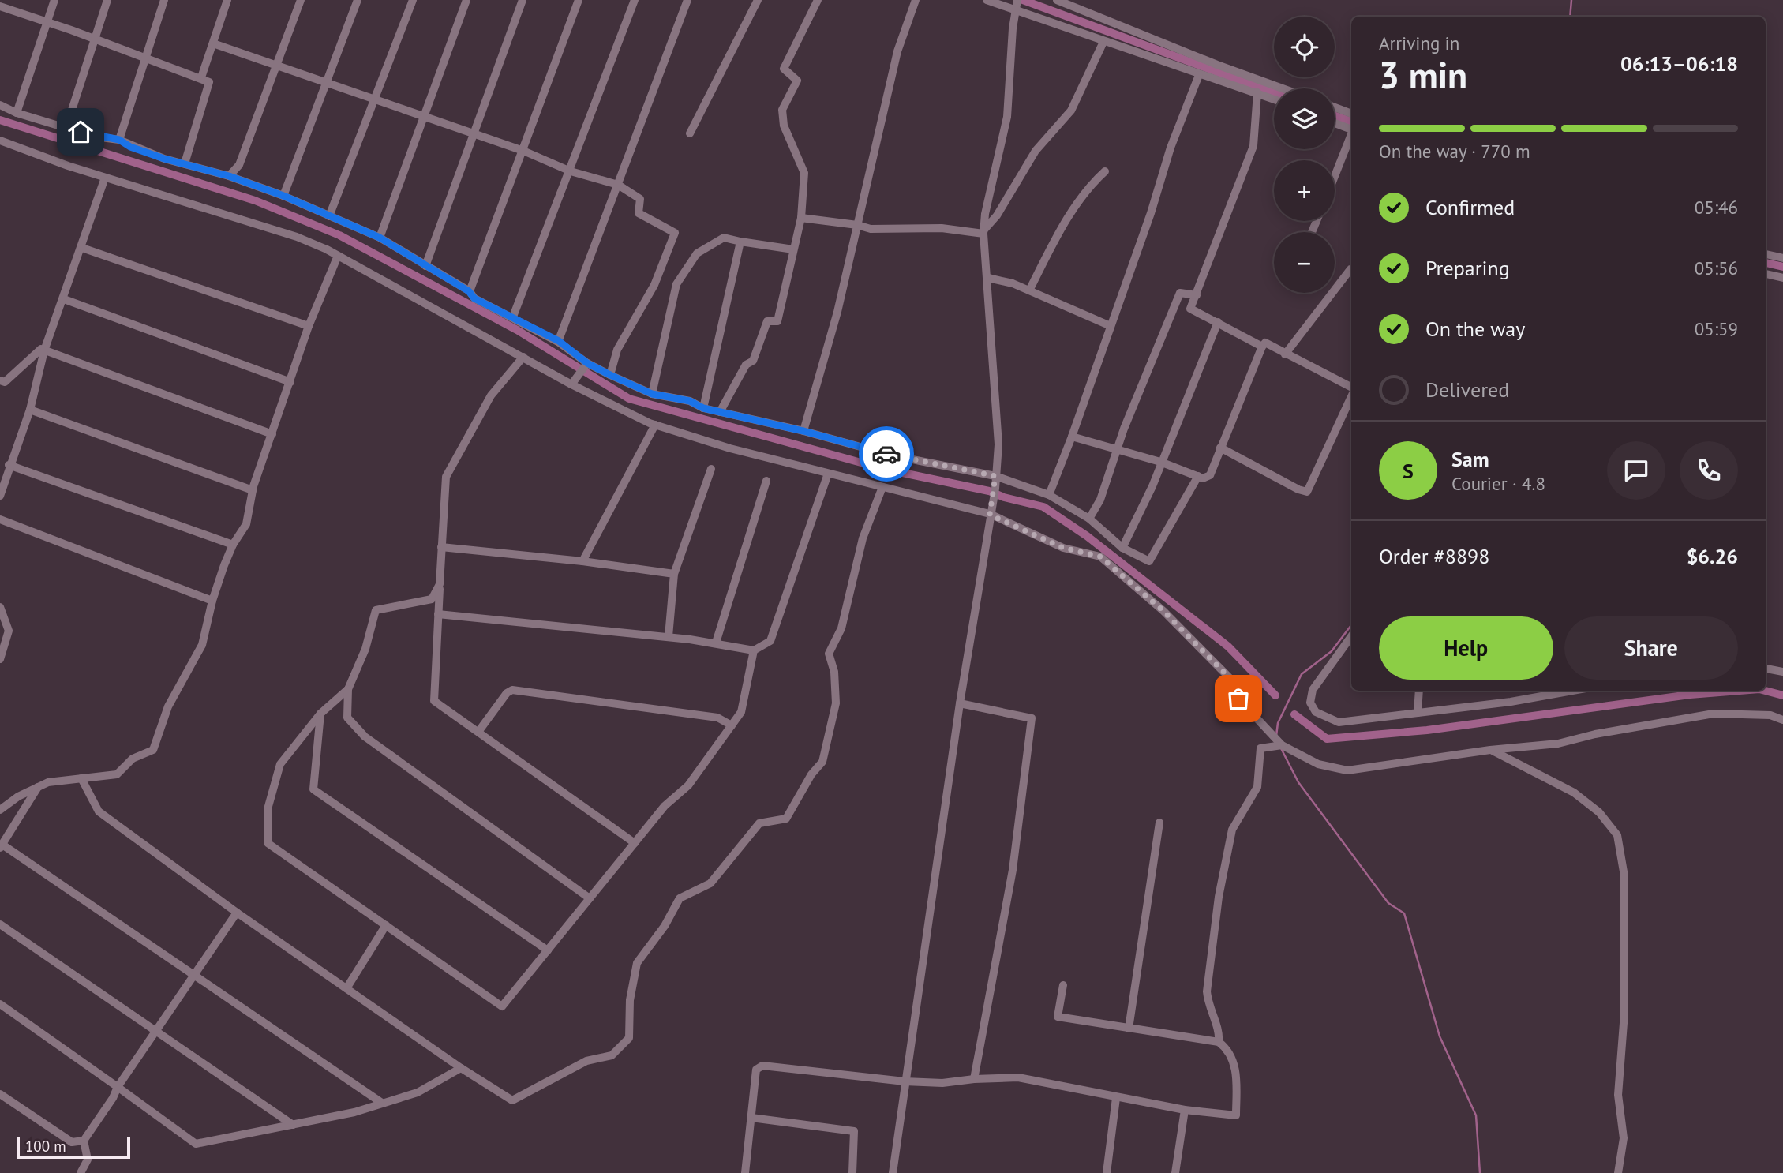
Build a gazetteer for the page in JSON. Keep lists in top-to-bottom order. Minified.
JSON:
{"scale_bar":"100 m","page":{"map_buttons":["+","−"],"heading":["3 min","Arriving in","06:13–06:18"],"panel":["Sam","Courier · 4.8","Order #8898","$6.26"],"bar":"On the way · 770 m","list":[["Confirmed","05:46"],["Preparing","05:56"],["On the way","05:59"],"Delivered"],"round":"S","buttons":["Help","Share"],"scale":"100 m"}}
